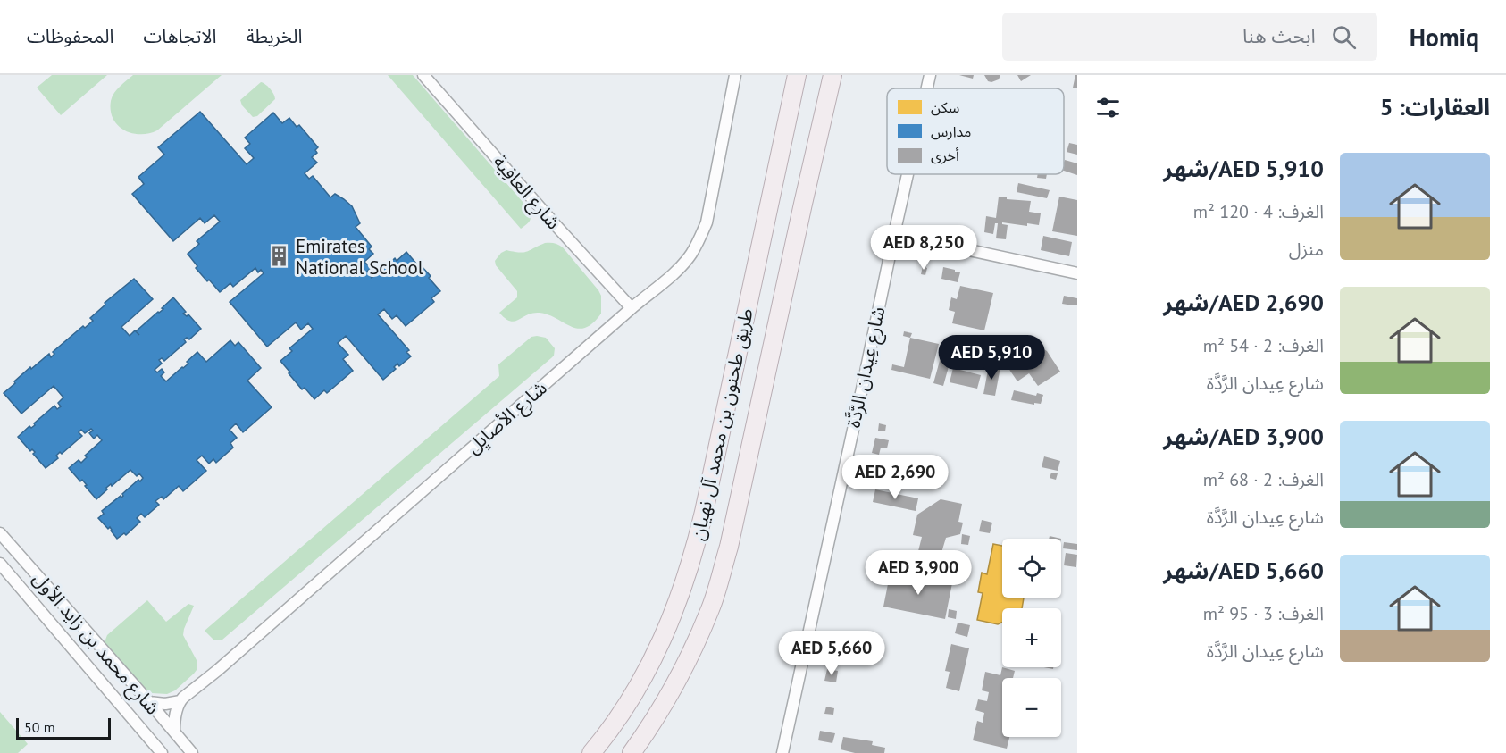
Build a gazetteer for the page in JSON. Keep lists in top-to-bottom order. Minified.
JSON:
{"streets":{"main road":["طريق طحنون بن محمد آل نهيان"],"street":["شارع العافِية","شارع عِيدان الرَّدَّة","شارع الأصايِل","شارع محمد بن زايد الأول"]},"crossings":[["شارع العافِية","شارع الأصايِل"]],"places":{"building":["Emirates National School"]},"legend":["سكن","مدارس","أخرى"],"scale_bar":"50 m","page":{"header":"Homiq","search":"ابحث هنا","nav":["الخريطة","الاتجاهات","المحفوظات"],"heading":"العقارات: 5","list":[{"name":"AED 5,910/شهر","note":"الغرف: 4 · 120 m² · منزل"},{"name":"AED 2,690/شهر","note":"الغرف: 2 · 54 m² · شارع عِيدان الرَّدَّة"},{"name":"AED 3,900/شهر","note":"الغرف: 2 · 68 m² · شارع عِيدان الرَّدَّة"},{"name":"AED 5,660/شهر","note":"الغرف: 3 · 95 m² · شارع عِيدان الرَّدَّة"}],"price":["AED 8,250","AED 5,910","AED 2,690","AED 3,900","AED 5,660"],"map_buttons":["+","−"],"scale":"50 m"}}
